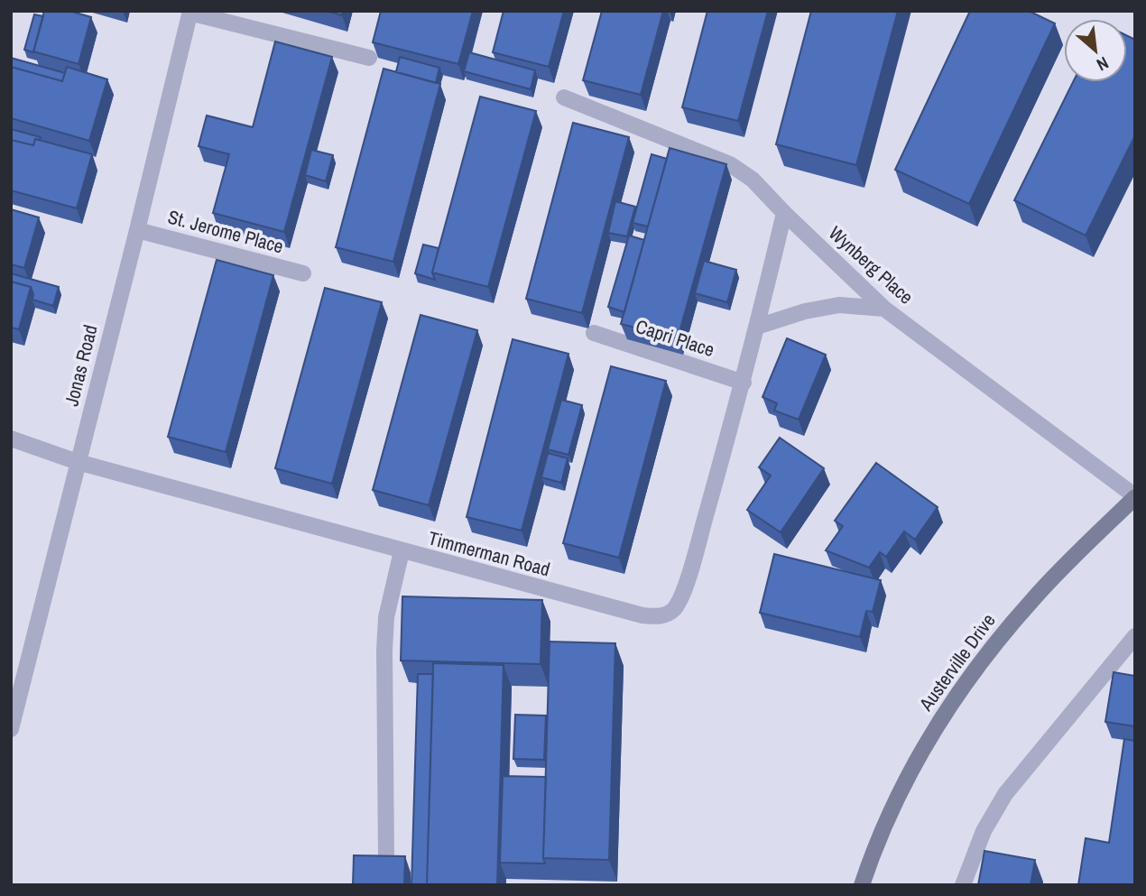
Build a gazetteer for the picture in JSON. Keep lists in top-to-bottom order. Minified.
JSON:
{"streets":{"street":["St. Jerome Place","Wynberg Place","Capri Place","Jonas Road","Timmerman Road","Austerville Drive"]},"crossings":[["St. Jerome Place","Jonas Road"],["Wynberg Place","Timmerman Road"],["Wynberg Place","Austerville Drive"],["Capri Place","Timmerman Road"],["Jonas Road","Timmerman Road"]],"north":"bottom right"}
